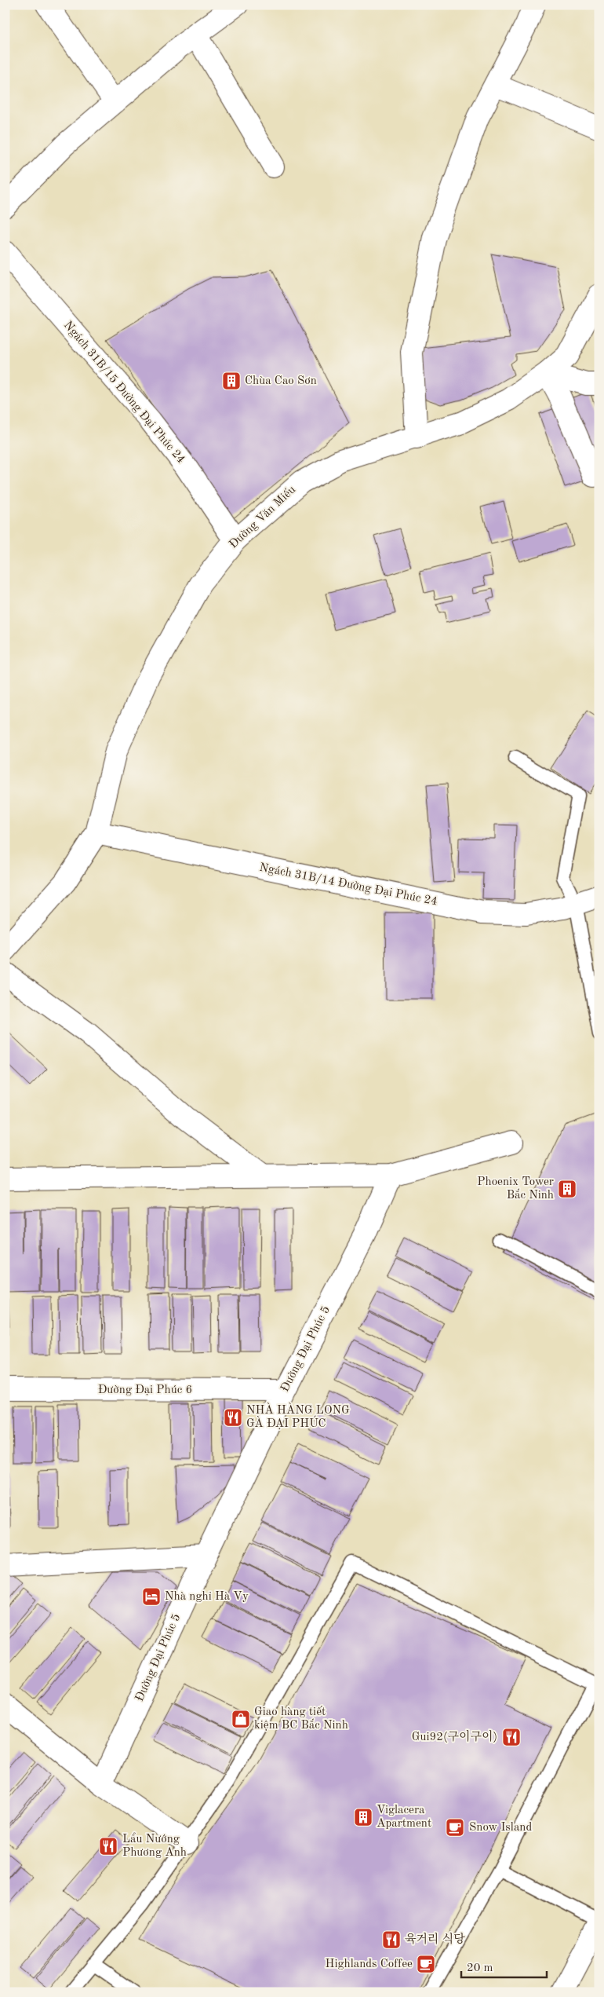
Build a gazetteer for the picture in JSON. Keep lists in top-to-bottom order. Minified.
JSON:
{"streets":{"street":["Ngách 31B/15 Đường Đại Phúc 24","Đường Văn Miếu","Ngách 31B/14 Đường Đại Phúc 24","Đường Đại Phúc 5","Đường Đại Phúc 6"]},"crossings":[["Ngách 31B/15 Đường Đại Phúc 24","Đường Văn Miếu"],["Đường Văn Miếu","Ngách 31B/14 Đường Đại Phúc 24"],["Đường Đại Phúc 5","Đường Đại Phúc 6"]],"places":{"building":["Chùa Cao Sơn","Phoenix Tower Bắc Ninh","Viglacera Apartment"],"restaurant":["NHÀ HÀNG LONG GÀ ĐẠI PHÚC","Gui92(구이구이)","Lẩu Nướng Phương Anh","육거리 식당"],"hotel":["Nhà nghỉ Hà Vy"],"shop":["Giao hàng tiết kiệm BC Bắc Ninh"],"cafe":["Snow Island","Highlands Coffee"]},"scale_bar":"20 m"}
